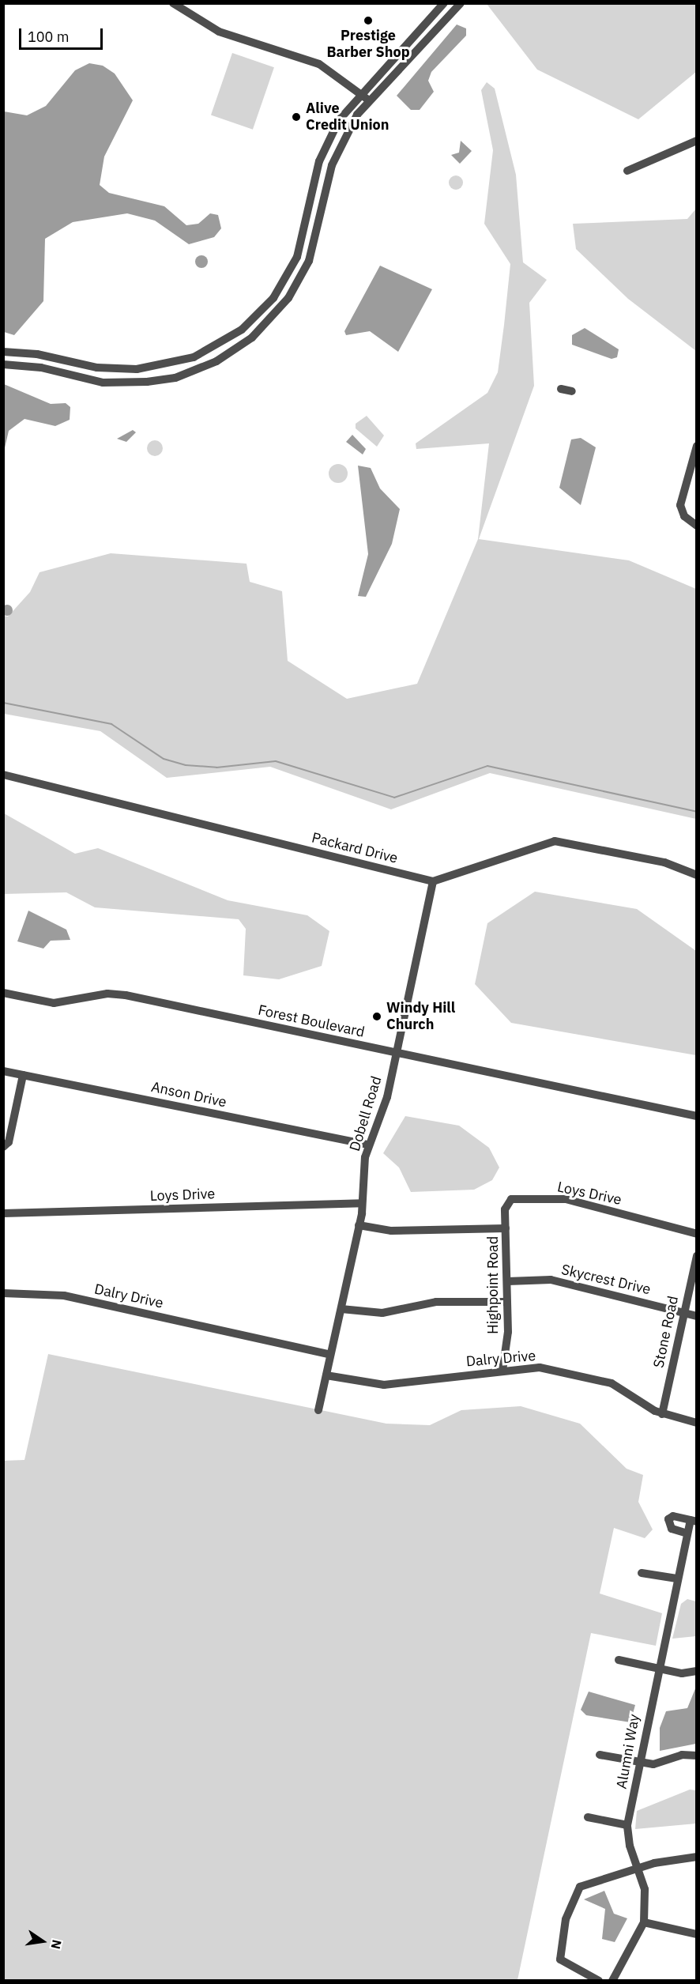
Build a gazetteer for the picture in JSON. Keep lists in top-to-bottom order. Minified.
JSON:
{"streets":{"street":["Packard Drive","Forest Boulevard","Anson Drive","Dobell Road","Loys Drive","Skycrest Drive","Highpoint Road","Dalry Drive","Stone Road","Alumni Way"]},"crossings":[["Packard Drive","Dobell Road"],["Forest Boulevard","Dobell Road"],["Anson Drive","Dobell Road"],["Dobell Road","Loys Drive"],["Dobell Road","Dalry Drive"],["Loys Drive","Highpoint Road"],["Skycrest Drive","Highpoint Road"],["Skycrest Drive","Stone Road"],["Highpoint Road","Dalry Drive"],["Dalry Drive","Stone Road"]],"places":["Prestige Barber Shop","Alive Credit Union","Windy Hill Church"],"scale_bar":"100 m","north":"right"}
